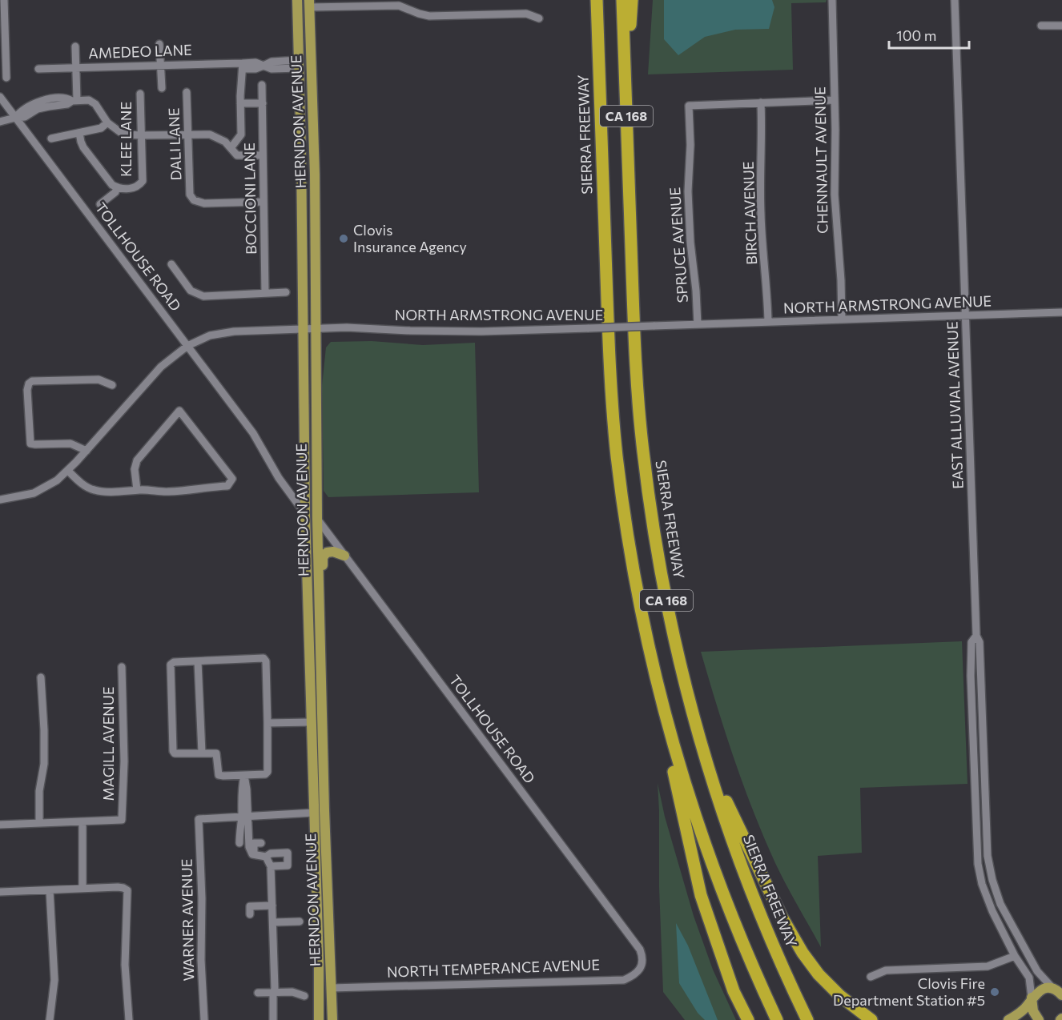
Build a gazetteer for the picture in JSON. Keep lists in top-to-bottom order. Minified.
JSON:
{"streets":{"highway":["CA 168","SIERRA FREEWAY"],"main road":["HERNDON AVENUE"],"street":["AMEDEO LANE","KLEE LANE","DALI LANE","CHENNAULT AVENUE","BOCCIONI LANE","BIRCH AVENUE","SPRUCE AVENUE","TOLLHOUSE ROAD","NORTH ARMSTRONG AVENUE","EAST ALLUVIAL AVENUE","MAGILL AVENUE","WARNER AVENUE","NORTH TEMPERANCE AVENUE"]},"crossings":[["AMEDEO LANE","HERNDON AVENUE"],["AMEDEO LANE","BOCCIONI LANE"],["HERNDON AVENUE","TOLLHOUSE ROAD"],["HERNDON AVENUE","NORTH ARMSTRONG AVENUE"],["HERNDON AVENUE","NORTH TEMPERANCE AVENUE"],["DALI LANE","BOCCIONI LANE"],["CHENNAULT AVENUE","NORTH ARMSTRONG AVENUE"],["BIRCH AVENUE","SPRUCE AVENUE"],["BIRCH AVENUE","NORTH ARMSTRONG AVENUE"],["SPRUCE AVENUE","NORTH ARMSTRONG AVENUE"],["TOLLHOUSE ROAD","NORTH ARMSTRONG AVENUE"],["TOLLHOUSE ROAD","NORTH TEMPERANCE AVENUE"],["NORTH ARMSTRONG AVENUE","EAST ALLUVIAL AVENUE"]],"places":["Clovis Insurance Agency","Clovis Fire Department Station #5"],"scale_bar":"100 m"}
